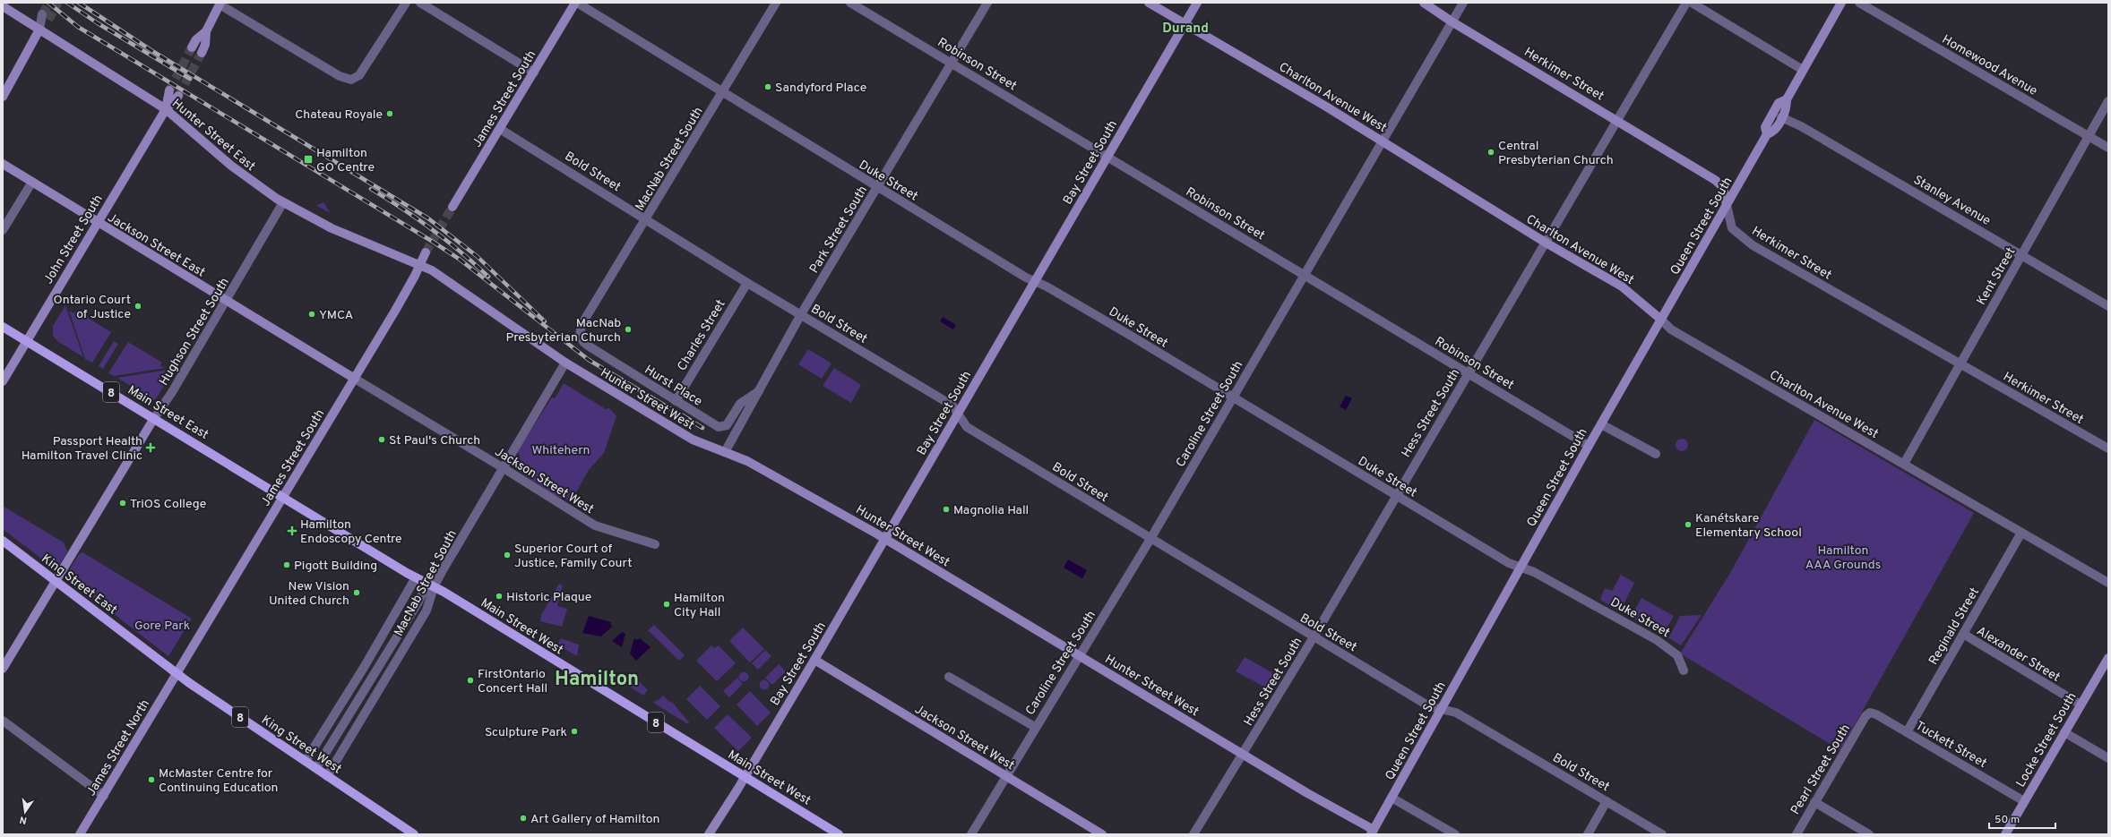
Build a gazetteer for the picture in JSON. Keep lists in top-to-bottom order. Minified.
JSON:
{"streets":{"main road":["8","Main Street East","King Street East","Main Street West","King Street West"],"street":["Robinson Street","Homewood Avenue","Herkimer Street","Charlton Avenue West","James Street South","Hunter Street East","MacNab Street South","Bay Street South","Bold Street","Duke Street","Stanley Avenue","Queen Street South","Park Street South","John Street South","Jackson Street East","Kent Street","Hughson Street South","Charles Street","Hurst Place","Hunter Street West","Hess Street South","Caroline Street South","Jackson Street West","Reginald Street","Alexander Street","Locke Street South","Tuckett Street","James Street North","Pearl Street South"]},"crossings":[["Robinson Street","Bay Street South"],["Robinson Street","Queen Street South"],["Robinson Street","Park Street South"],["Robinson Street","Hess Street South"],["Robinson Street","Caroline Street South"],["Homewood Avenue","Kent Street"],["Herkimer Street","Queen Street South"],["Herkimer Street","Kent Street"],["Herkimer Street","Hess Street South"],["Herkimer Street","Caroline Street South"],["Charlton Avenue West","Bay Street South"],["Charlton Avenue West","Queen Street South"],["Charlton Avenue West","Kent Street"],["Charlton Avenue West","Hess Street South"],["Charlton Avenue West","Caroline Street South"],["Charlton Avenue West","Reginald Street"],["James Street South","Hunter Street East"],["James Street South","Bold Street"],["James Street South","Duke Street"],["James Street South","Jackson Street East"],["James Street South","Hunter Street West"],["James Street South","Main Street East"],["James Street South","Jackson Street West"],["James Street South","King Street East"],["James Street South","Main Street West"],["James Street South","King Street West"],["James Street South","James Street North"],["Hunter Street East","John Street South"],["Hunter Street East","Hughson Street South"],["Hunter Street East","Hunter Street West"],["MacNab Street South","Bold Street"],["MacNab Street South","Duke Street"],["MacNab Street South","Hurst Place"],["MacNab Street South","Hunter Street West"],["MacNab Street South","Jackson Street West"],["MacNab Street South","Main Street West"],["MacNab Street South","King Street West"],["Bay Street South","Bold Street"],["Bay Street South","Duke Street"],["Bay Street South","Hunter Street West"],["Bay Street South","Jackson Street West"],["Bay Street South","Main Street West"],["Bold Street","Queen Street South"],["Bold Street","Park Street South"],["Bold Street","Charles Street"],["Bold Street","Hess Street South"],["Bold Street","Caroline Street South"],["Duke Street","Queen Street South"],["Duke Street","Park Street South"],["Duke Street","Hess Street South"],["Duke Street","Caroline Street South"],["Stanley Avenue","Queen Street South"],["Stanley Avenue","Kent Street"],["Queen Street South","Hunter Street West"],["Park Street South","Hurst Place"],["Park Street South","Hunter Street West"],["John Street South","Jackson Street East"],["John Street South","Main Street East"],["Jackson Street East","Hughson Street South"],["Jackson Street East","Jackson Street West"],["Hughson Street South","Main Street East"],["Hughson Street South","King Street East"],["Charles Street","Hurst Place"],["Hunter Street West","Hess Street South"],["Hunter Street West","Caroline Street South"],["Main Street East","Main Street West"],["Caroline Street South","Jackson Street West"],["King Street East","King Street West"],["King Street East","James Street North"],["Reginald Street","Alexander Street"],["Reginald Street","Tuckett Street"],["Alexander Street","Locke Street South"],["Locke Street South","Tuckett Street"],["King Street West","James Street North"],["Tuckett Street","Pearl Street South"]],"districts":["Durand","Hamilton"],"parks":["Whitehern","Hamilton AAA Grounds","Gore Park"],"places":{"other":["Sandyford Place","Chateau Royale","Central Presbyterian Church","Ontario Court of Justice","YMCA","MacNab Presbyterian Church","St Paul's Church","TriOS College","Magnolia Hall","Kanétskare Elementary School","Superior Court of Justice, Family Court","Pigott Building","New Vision United Church","Historic Plaque","Hamilton City Hall","FirstOntario Concert Hall","Sculpture Park","McMaster Centre for Continuing Education","Art Gallery of Hamilton"],"transit":["Hamilton GO Centre"],"health":["Passport Health Hamilton Travel Clinic","Hamilton Endoscopy Centre"]},"scale_bar":"50 m","north":"bottom"}
